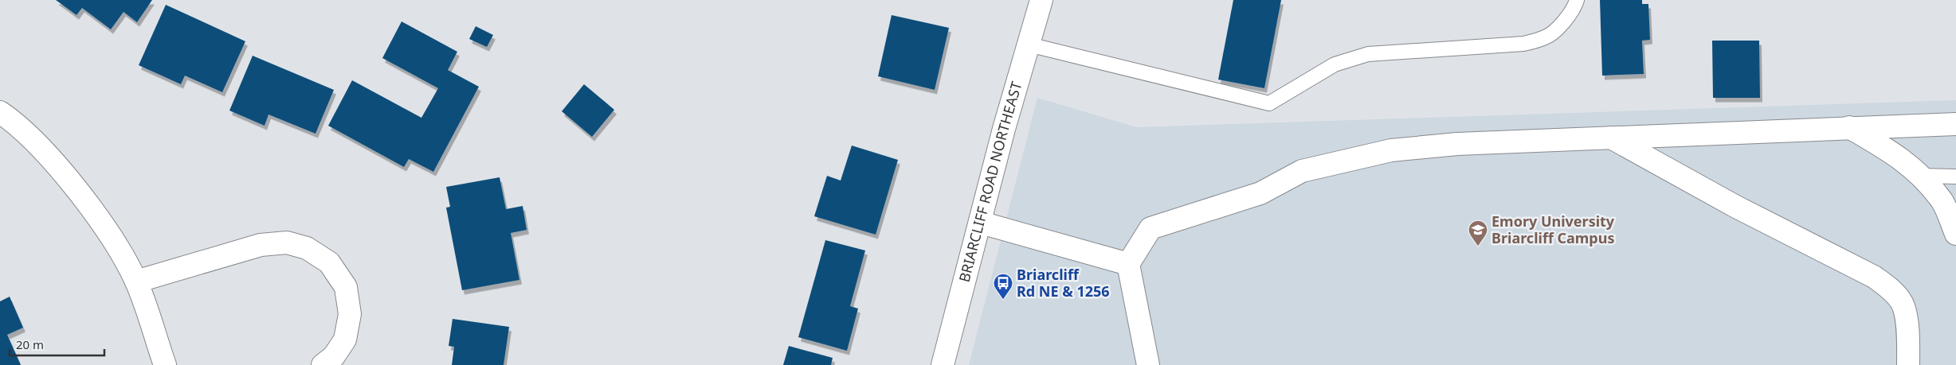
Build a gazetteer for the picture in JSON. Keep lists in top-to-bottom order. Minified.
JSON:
{"streets":{"street":["BRIARCLIFF ROAD NORTHEAST"]},"places":{"school or university":["Emory University Briarcliff Campus"],"bus stop":["Briarcliff Rd NE & 1256"]},"scale_bar":"20 m"}
